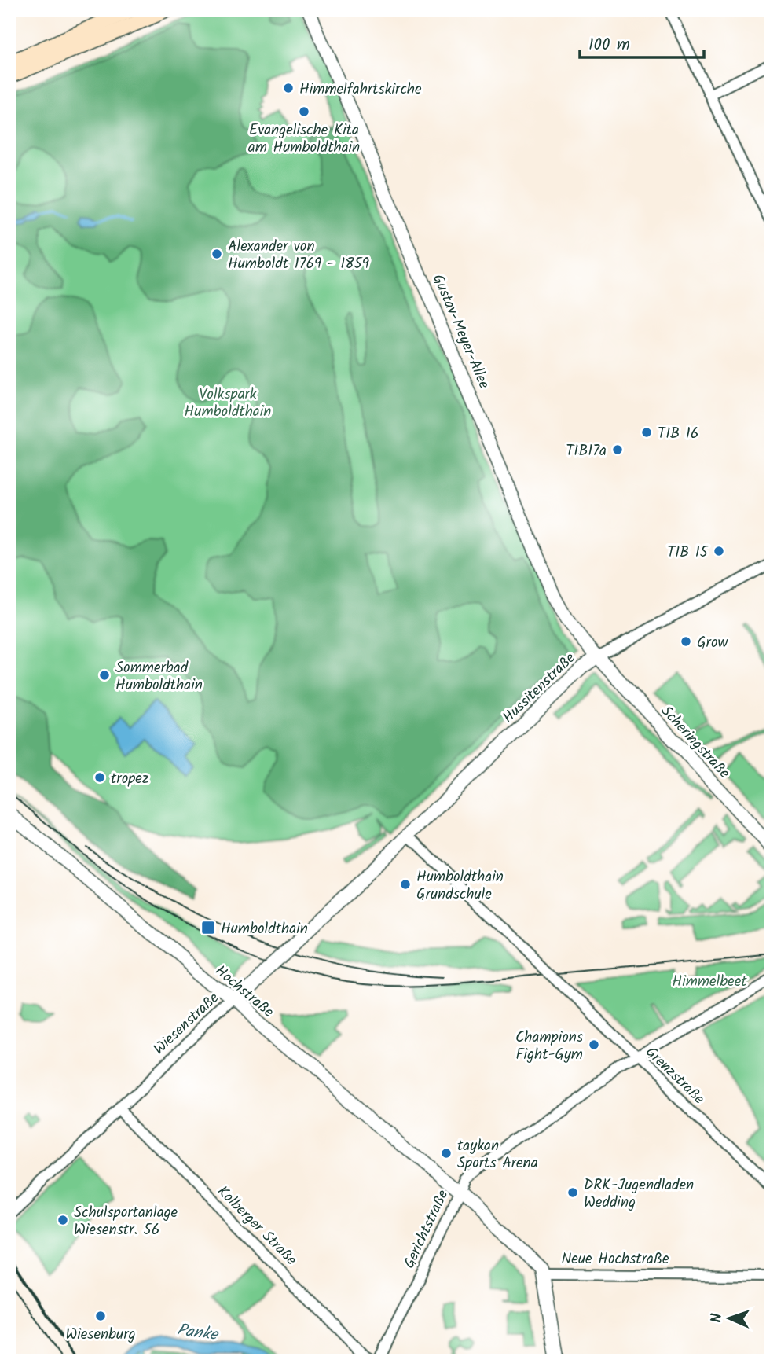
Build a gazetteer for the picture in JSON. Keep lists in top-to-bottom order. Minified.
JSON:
{"streets":{"street":["Gustav-Meyer-Allee","Hussitenstraße","Scheringstraße","Hochstraße","Wiesenstraße","Grenzstraße","Kolberger Straße","Gerichtstraße","Neue Hochstraße"]},"crossings":[["Gustav-Meyer-Allee","Hussitenstraße"],["Gustav-Meyer-Allee","Scheringstraße"],["Hussitenstraße","Scheringstraße"],["Hussitenstraße","Wiesenstraße"],["Hussitenstraße","Grenzstraße"],["Hochstraße","Wiesenstraße"],["Hochstraße","Gerichtstraße"],["Hochstraße","Neue Hochstraße"],["Wiesenstraße","Grenzstraße"],["Wiesenstraße","Kolberger Straße"],["Grenzstraße","Gerichtstraße"],["Kolberger Straße","Gerichtstraße"],["Gerichtstraße","Neue Hochstraße"]],"water":["Panke"],"parks":["Volkspark Humboldthain","Himmelbeet"],"places":{"other":["Himmelfahrtskirche","Evangelische Kita am Humboldthain","Alexander von Humboldt 1769 - 1859","TIB 16","TIB17a","TIB 15","Grow","Sommerbad Humboldthain","tropez","Humboldthain Grundschule","Champions Fight-Gym","taykan Sports Arena","DRK-Jugendladen Wedding","Schulsportanlage Wiesenstr. 56","Wiesenburg"],"transit":["Humboldthain"]},"scale_bar":"100 m","north":"left"}
